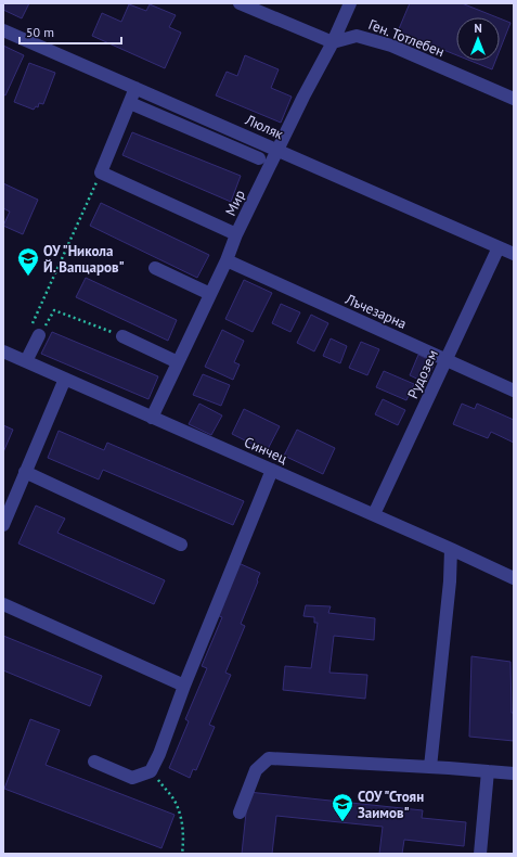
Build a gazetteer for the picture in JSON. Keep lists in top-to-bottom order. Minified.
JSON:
{"streets":{"street":["Ген. Тотлебен","Люляк","Мир","Лъчезарна","Рудозем","Синчец"]},"crossings":[["Ген. Тотлебен","Мир"],["Люляк","Мир"],["Люляк","Рудозем"],["Мир","Лъчезарна"],["Мир","Синчец"],["Лъчезарна","Рудозем"],["Рудозем","Синчец"]],"places":{"school or university":["ОУ \"Никола Й. Вапцаров\"","СОУ \"Стоян Заимов\""]},"scale_bar":"50 m","north":"top"}
